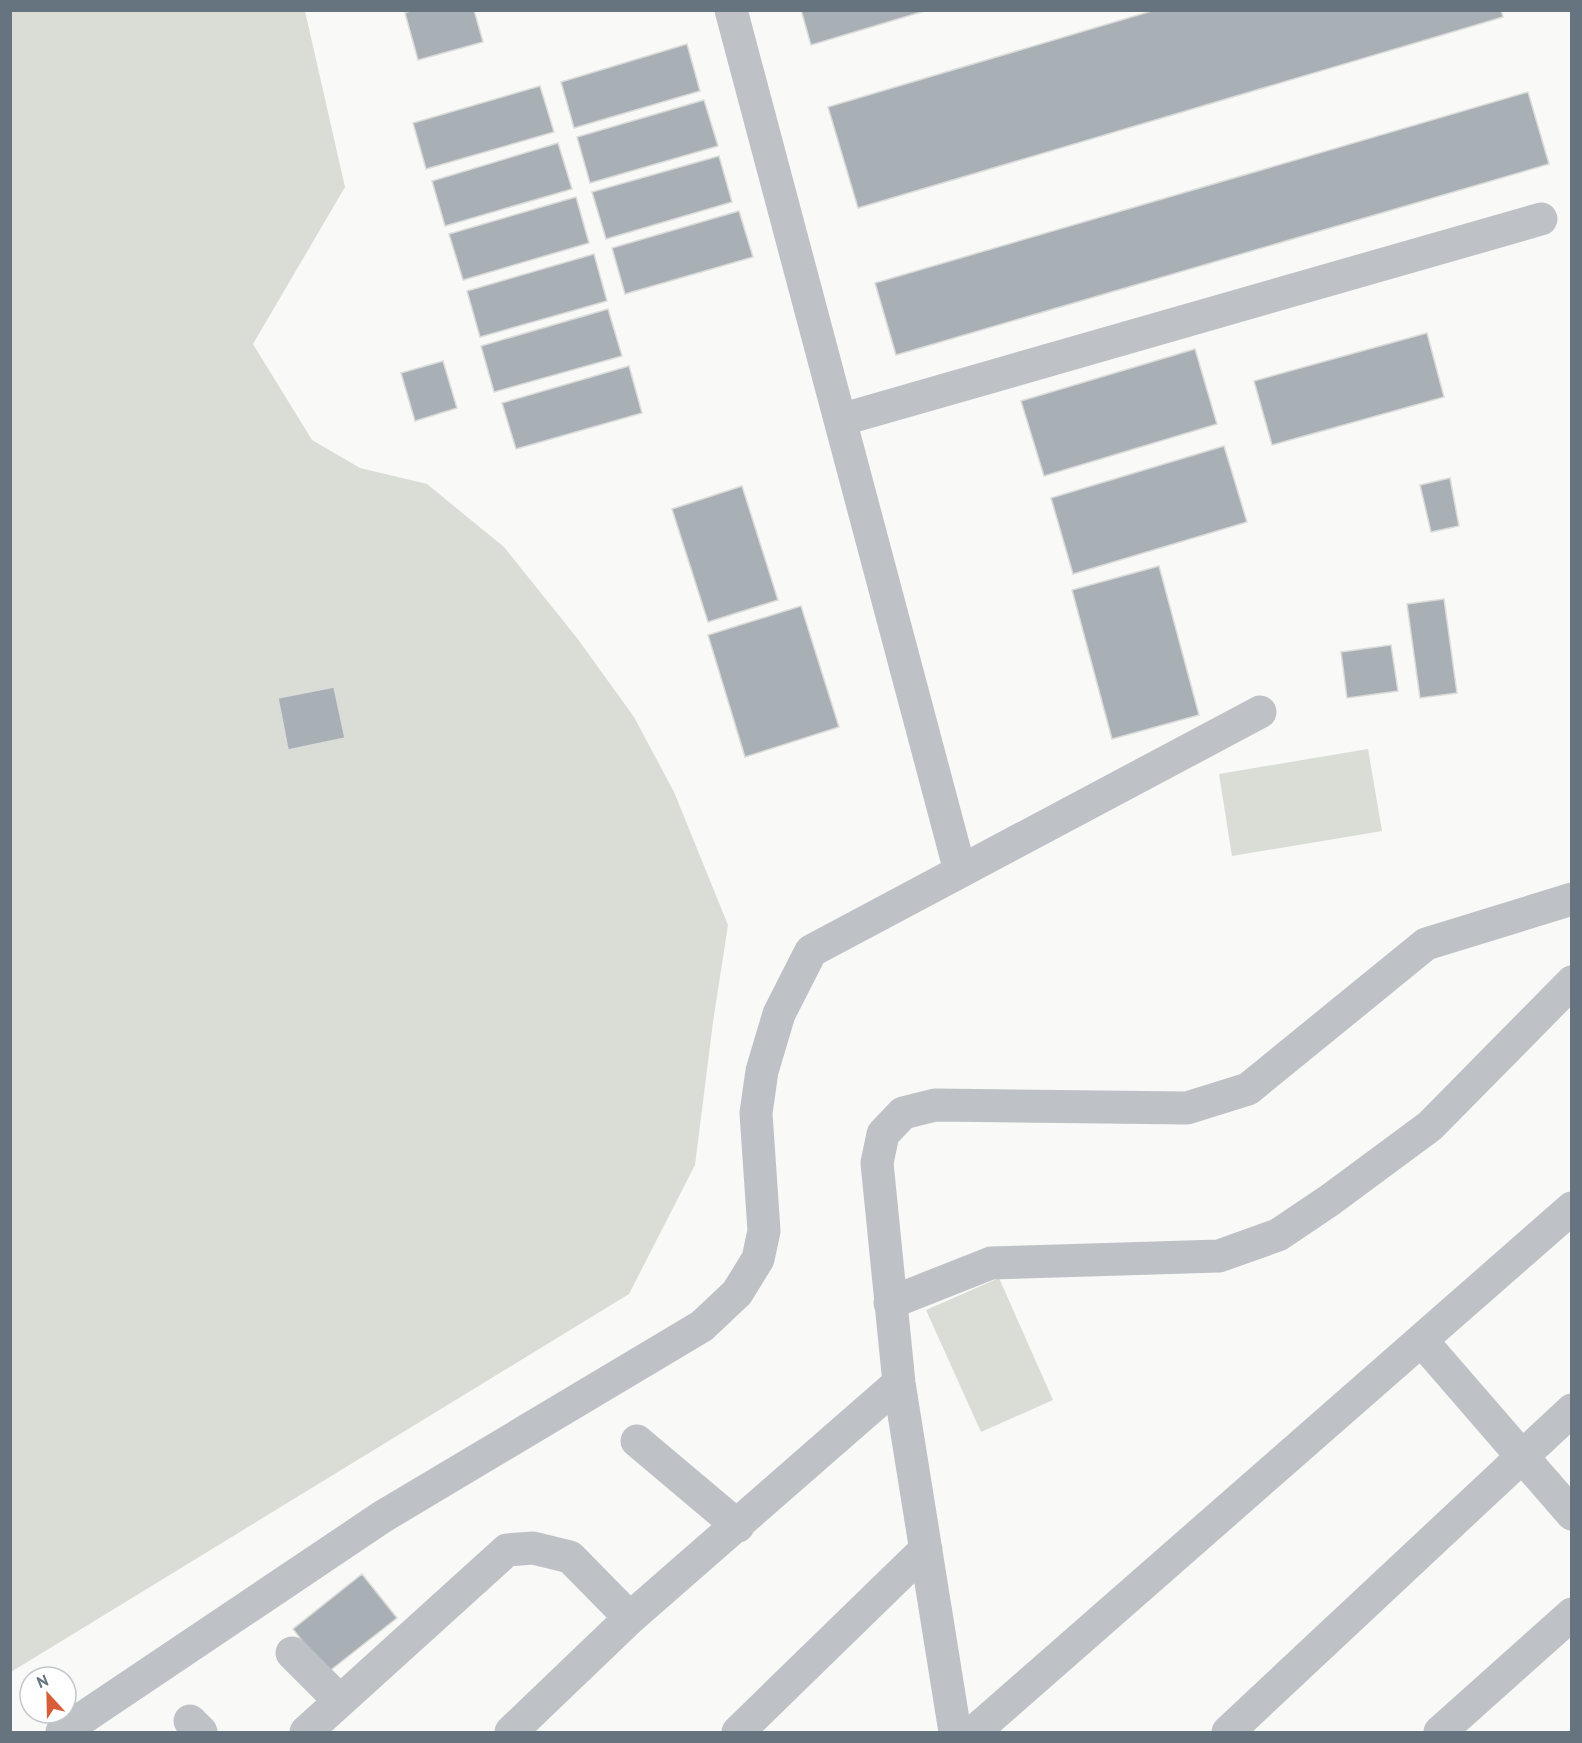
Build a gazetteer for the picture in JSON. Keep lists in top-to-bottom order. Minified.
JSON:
{"north":"top"}
